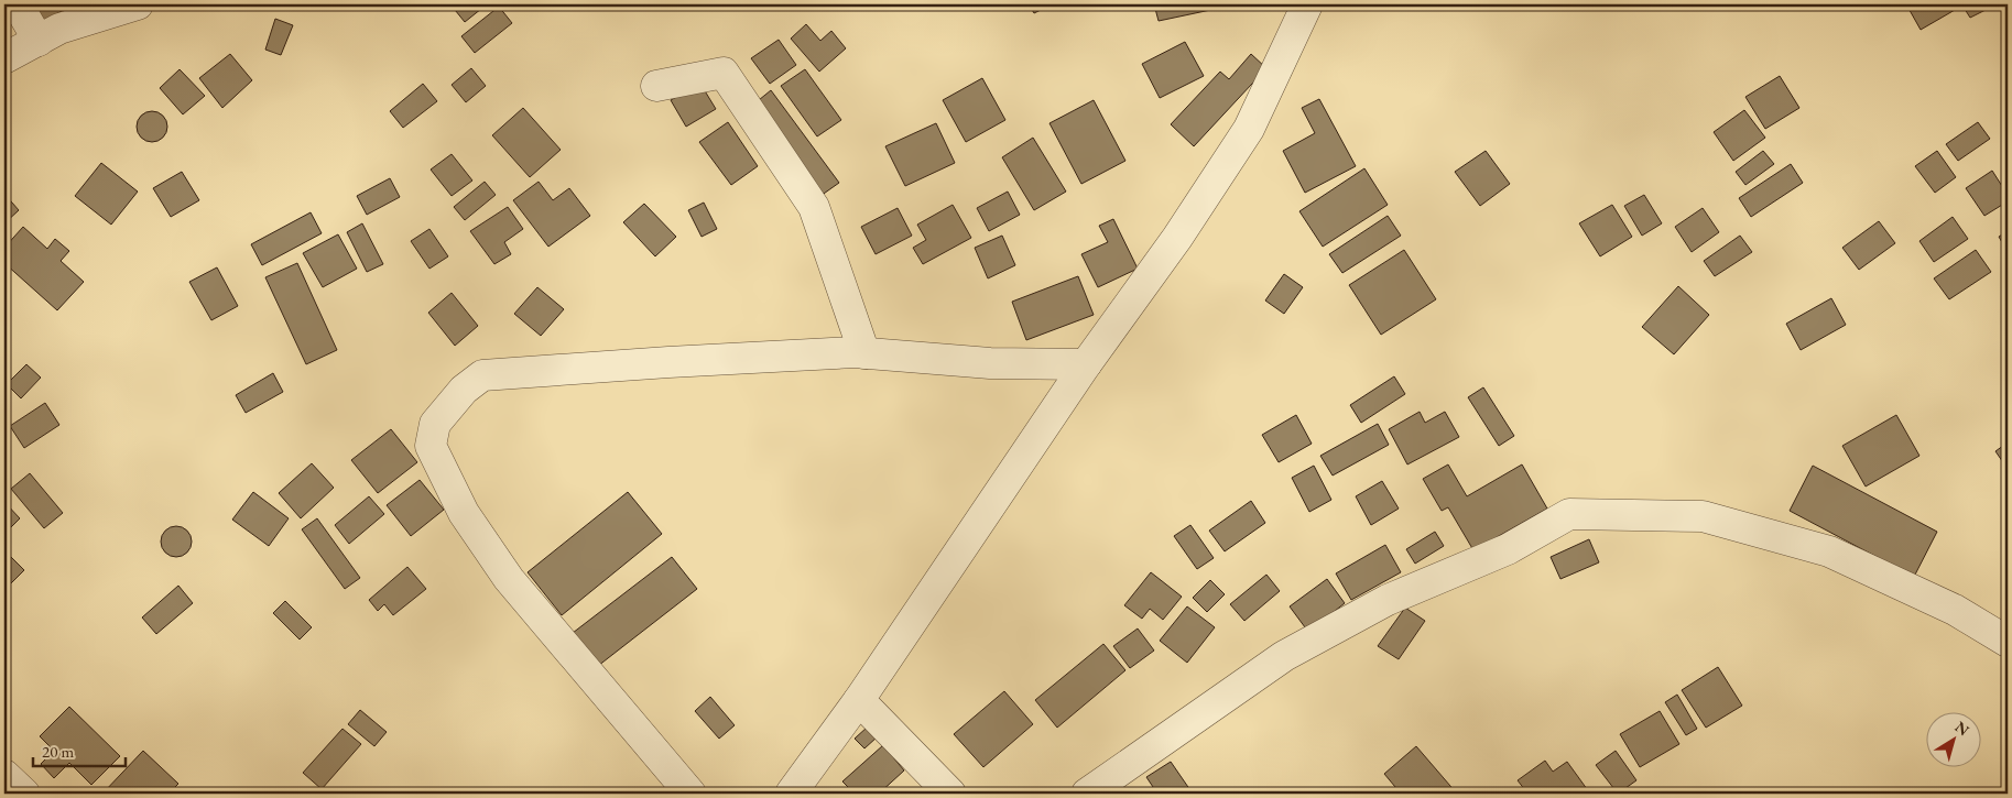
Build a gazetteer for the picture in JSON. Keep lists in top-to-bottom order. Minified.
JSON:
{"scale_bar":"20 m","north":"top right"}
